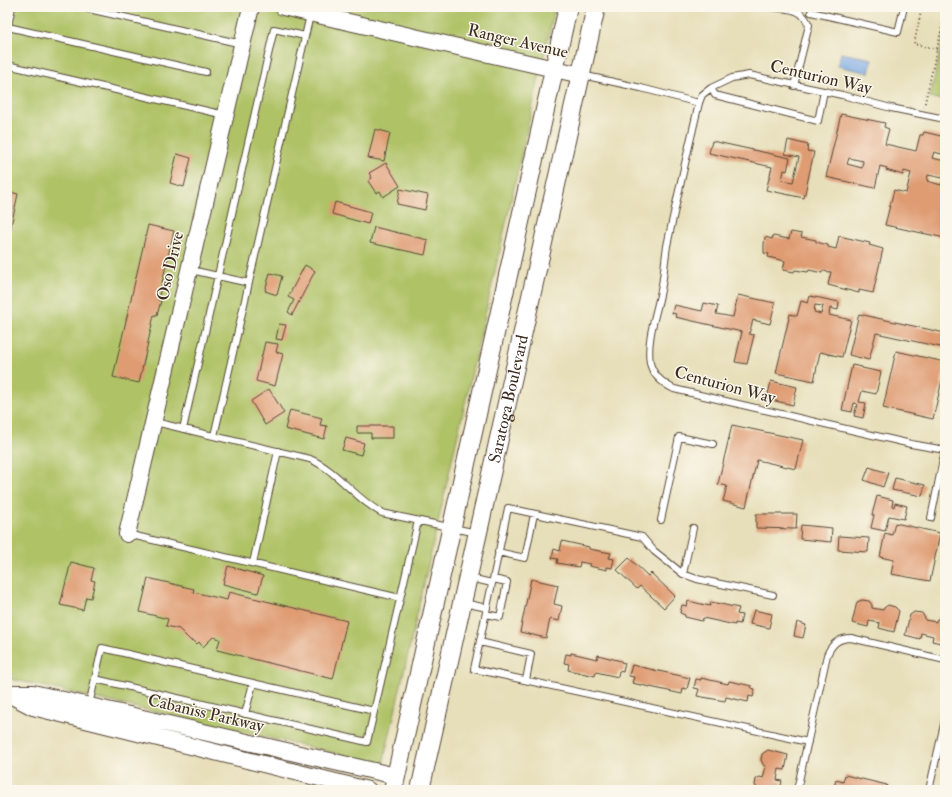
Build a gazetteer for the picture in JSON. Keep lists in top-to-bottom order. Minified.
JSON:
{"streets":{"main road":["Saratoga Boulevard"],"street":["Ranger Avenue","Oso Drive","Cabaniss Parkway"],"lane":["Centurion Way"]},"crossings":[["Ranger Avenue","Saratoga Boulevard"],["Saratoga Boulevard","Cabaniss Parkway"]]}
